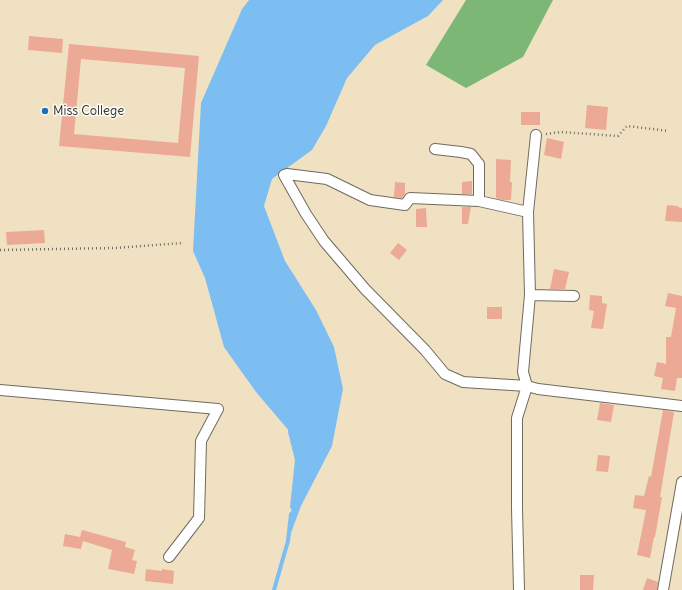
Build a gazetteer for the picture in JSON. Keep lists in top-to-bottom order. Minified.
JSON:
{"places":["Miss College"]}
